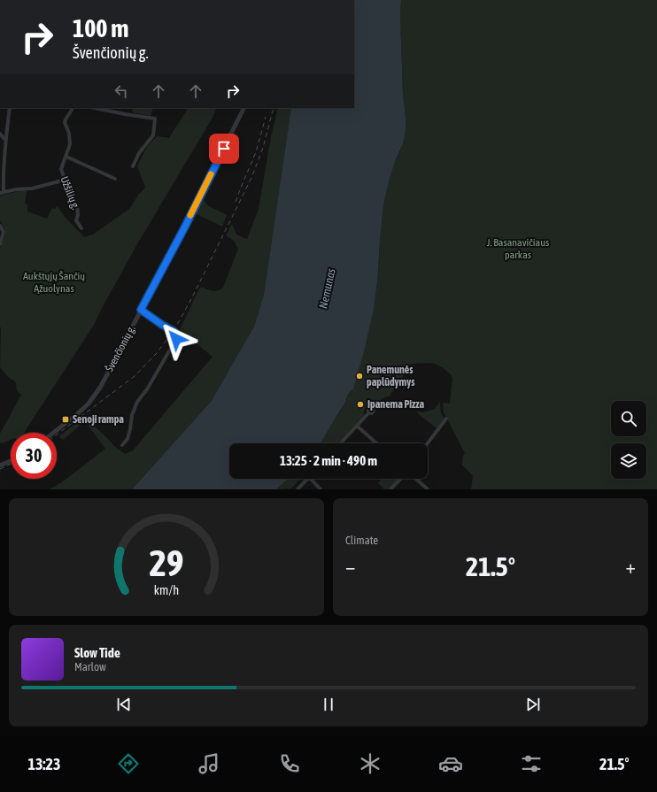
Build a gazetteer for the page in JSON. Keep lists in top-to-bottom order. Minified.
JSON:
{"streets":{"street":["Užšilių g.","Švenčionių g."]},"water":["Nemunas"],"parks":["J. Basanavičiaus parkas","Aukštųjų Šančių Ąžuolynas"],"places":{"other":["Panemunės paplūdymys","Ipanema Pizza"],"transit":["Senoji rampa"]},"page":{"turn":["100 m","Švenčionių g."],"limit":"30","trip":"13:25 · 2 min · 490 m","tile":"Climate","heat":["−","21.5°","+"],"song":["Slow Tide","Marlow"],"tabs":["13:23","21.5°"],"gauge":["29","km/h"]}}
